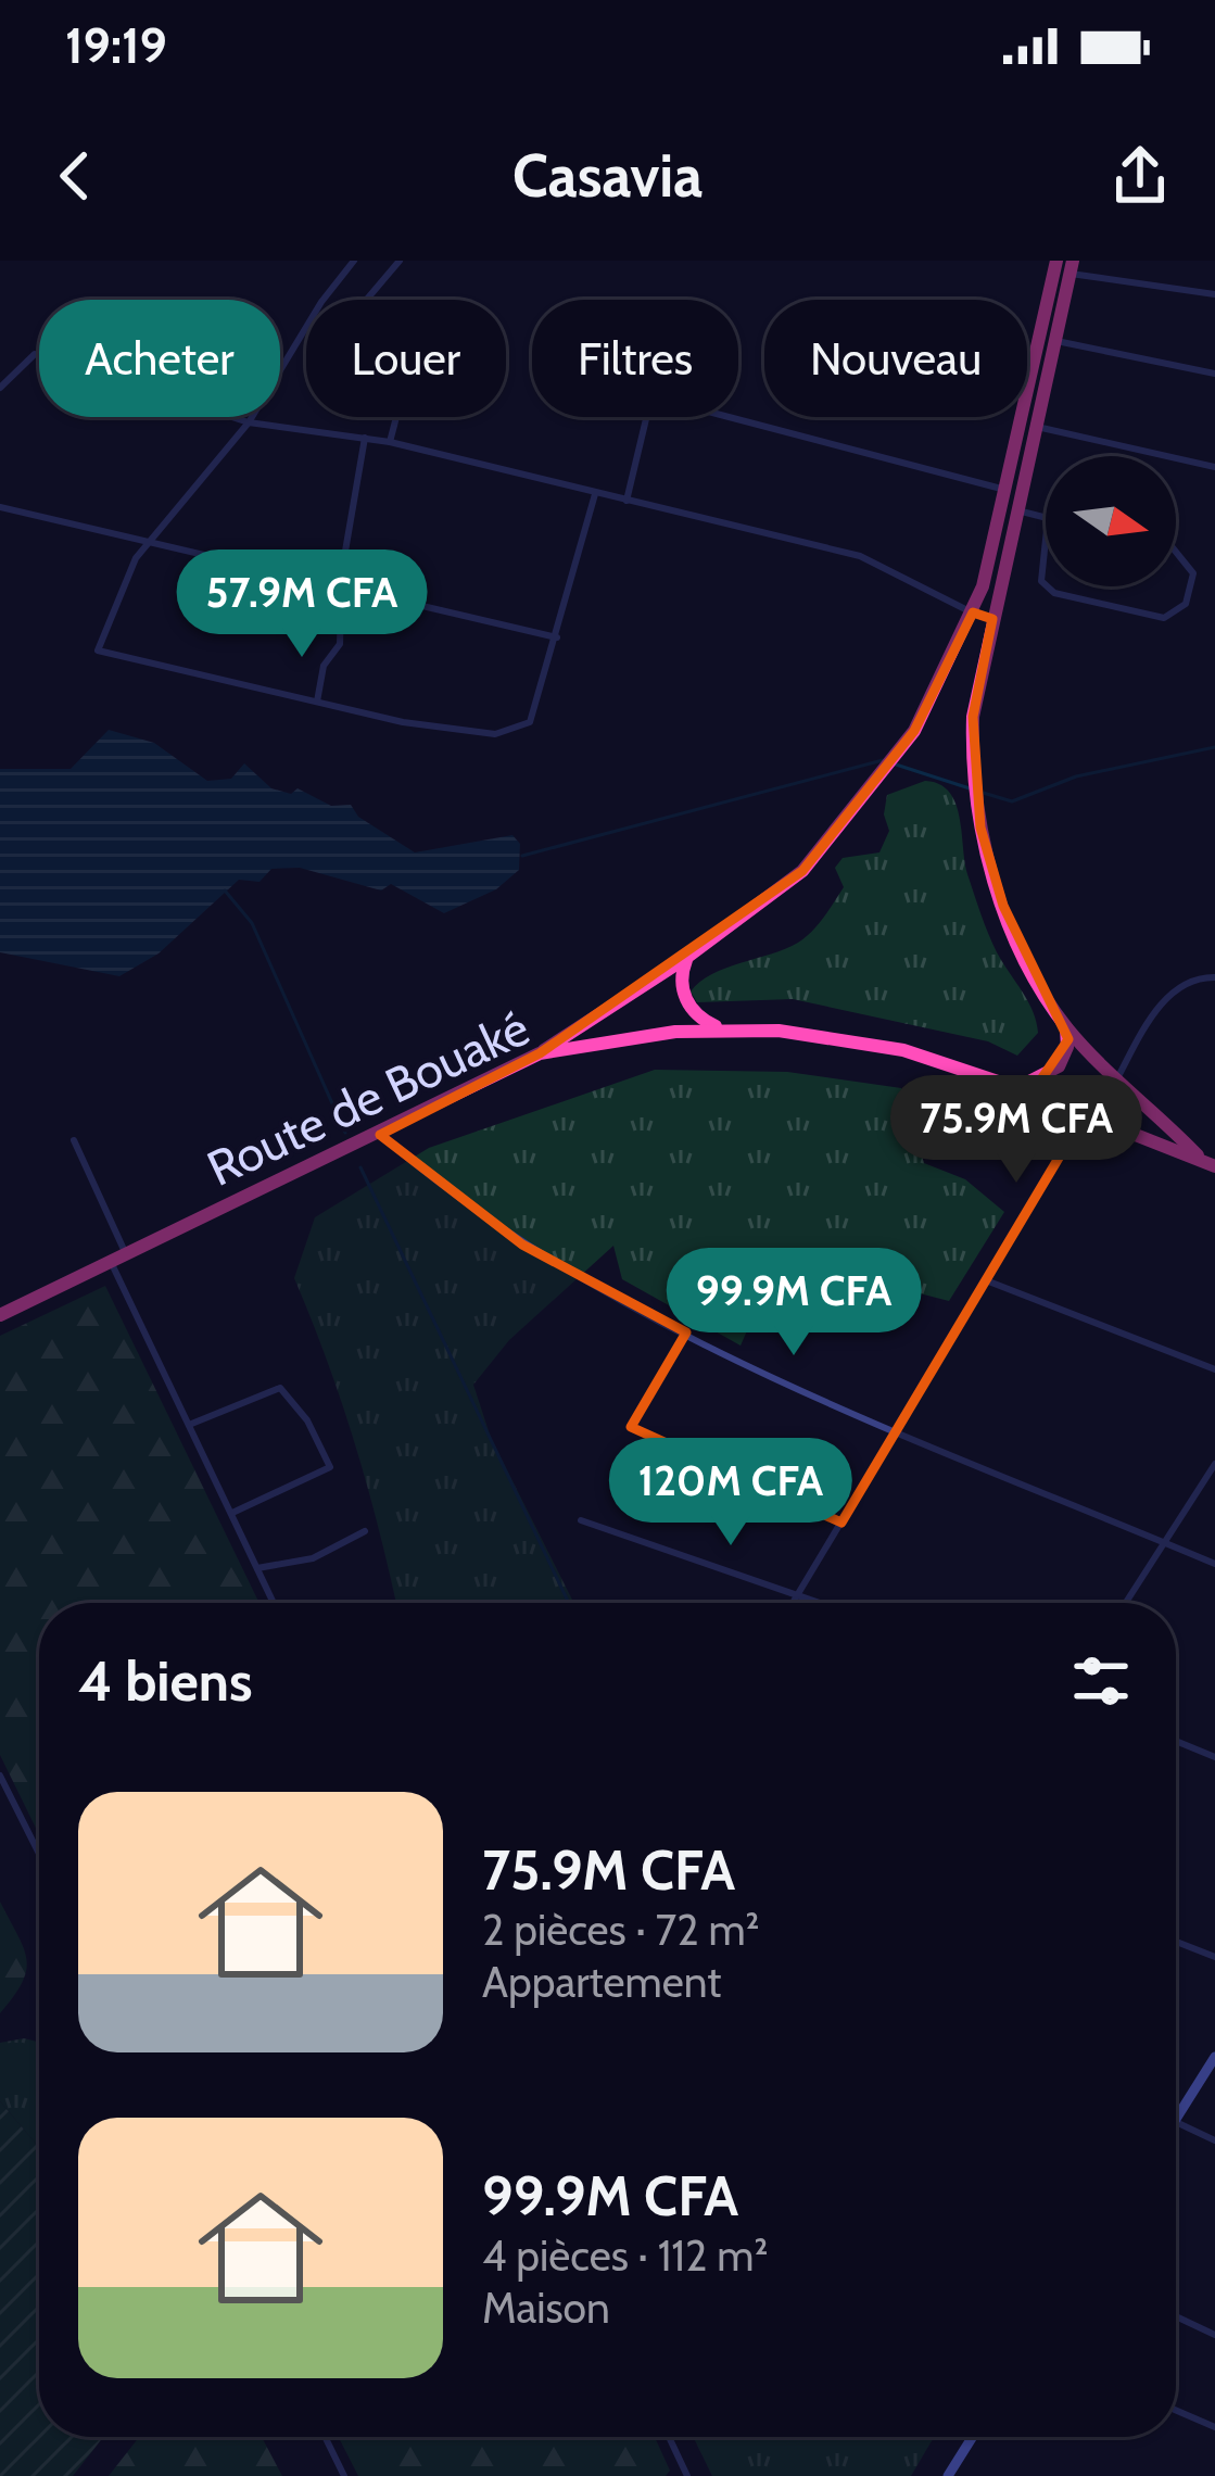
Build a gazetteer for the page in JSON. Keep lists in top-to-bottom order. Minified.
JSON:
{"streets":{"highway":["Route de Bouaké"]},"north":"right","page":{"status":"19:19","header":"Casavia","chip":["Acheter","Louer","Filtres","Nouveau"],"price":["57.9M CFA","75.9M CFA","99.9M CFA","120M CFA"],"heading":"4 biens","list":[{"name":"75.9M CFA","note":"2 pièces · 72 m² · Appartement"},{"name":"99.9M CFA","note":"4 pièces · 112 m² · Maison"}]}}
